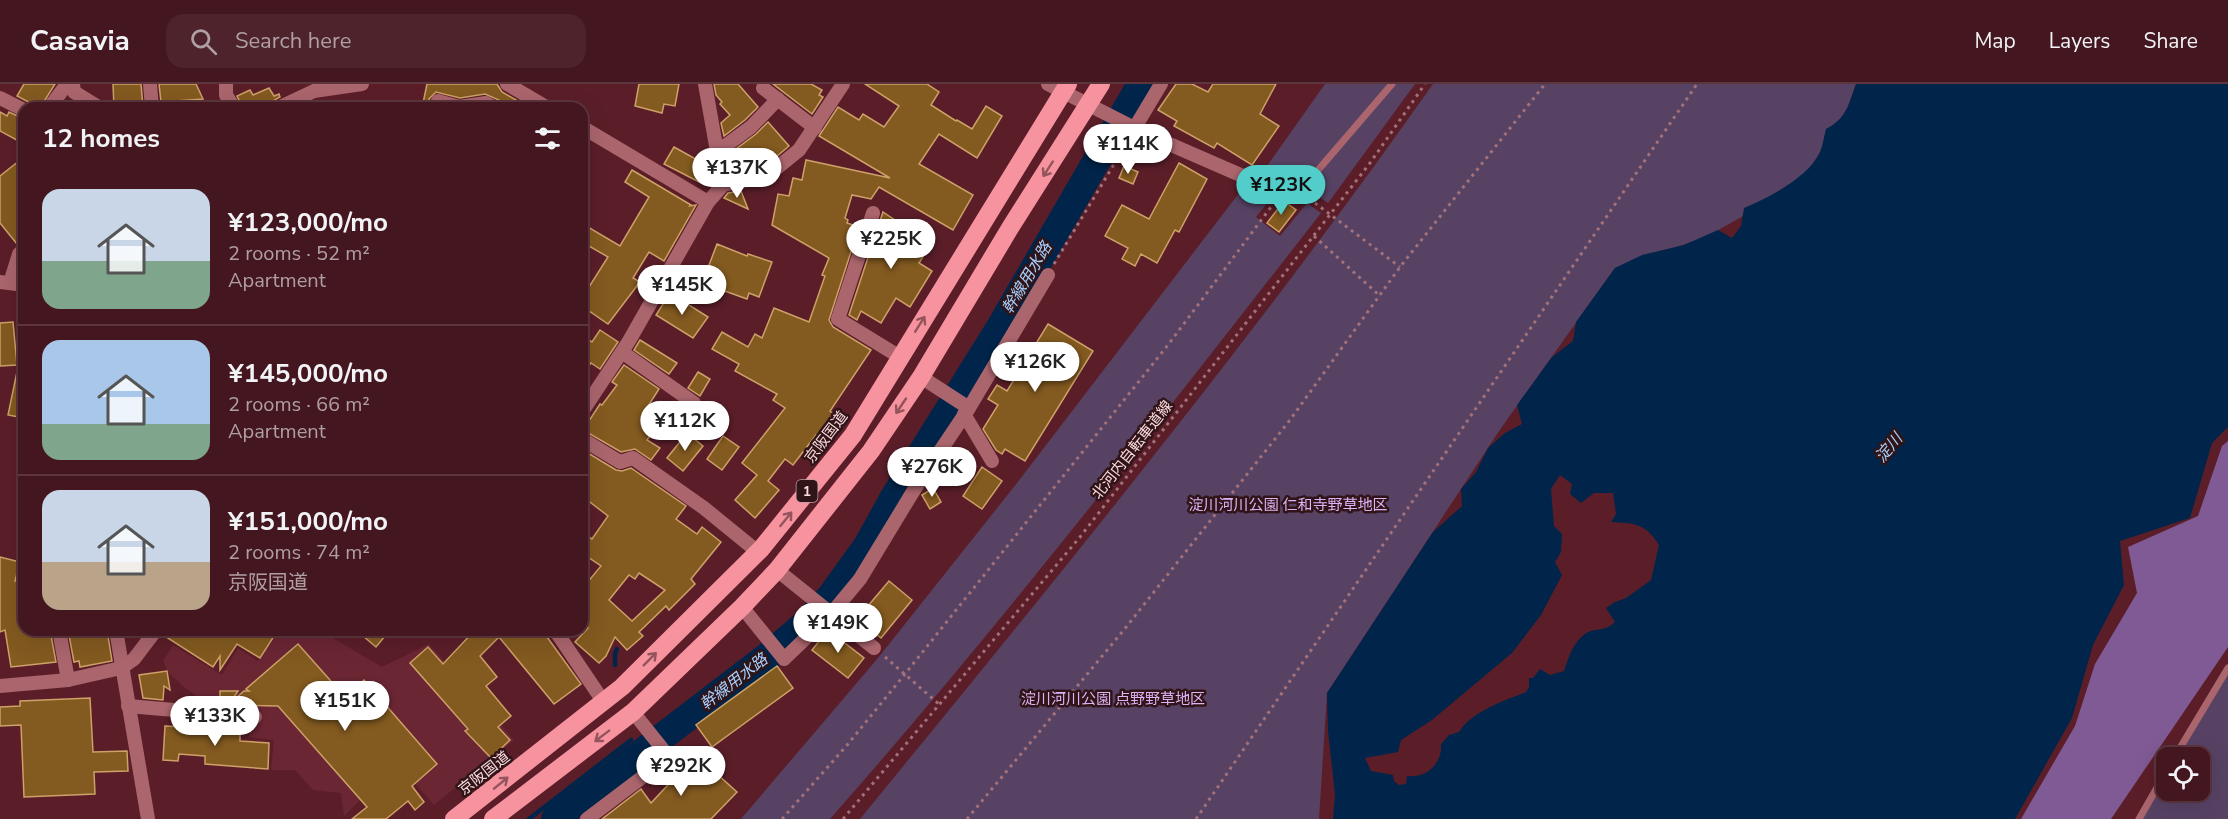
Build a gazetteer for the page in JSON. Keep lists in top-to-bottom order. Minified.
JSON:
{"streets":{"highway":["京阪国道","1"],"path":["北河内自転車道線"]},"water":["幹線用水路","淀川"],"parks":["淀川河川公園 仁和寺野草地区","淀川河川公園 点野野草地区"],"page":{"header":"Casavia","search":"Search here","nav":["Map","Layers","Share"],"heading":"12 homes","price":["¥114K","¥137K","¥123K","¥225K","¥145K","¥126K","¥112K","¥276K","¥149K","¥151K","¥133K","¥292K"],"list":[{"name":"¥123,000/mo","note":"2 rooms · 52 m² · Apartment"},{"name":"¥145,000/mo","note":"2 rooms · 66 m² · Apartment"},{"name":"¥151,000/mo","note":"2 rooms · 74 m² · 京阪国道"}]}}
